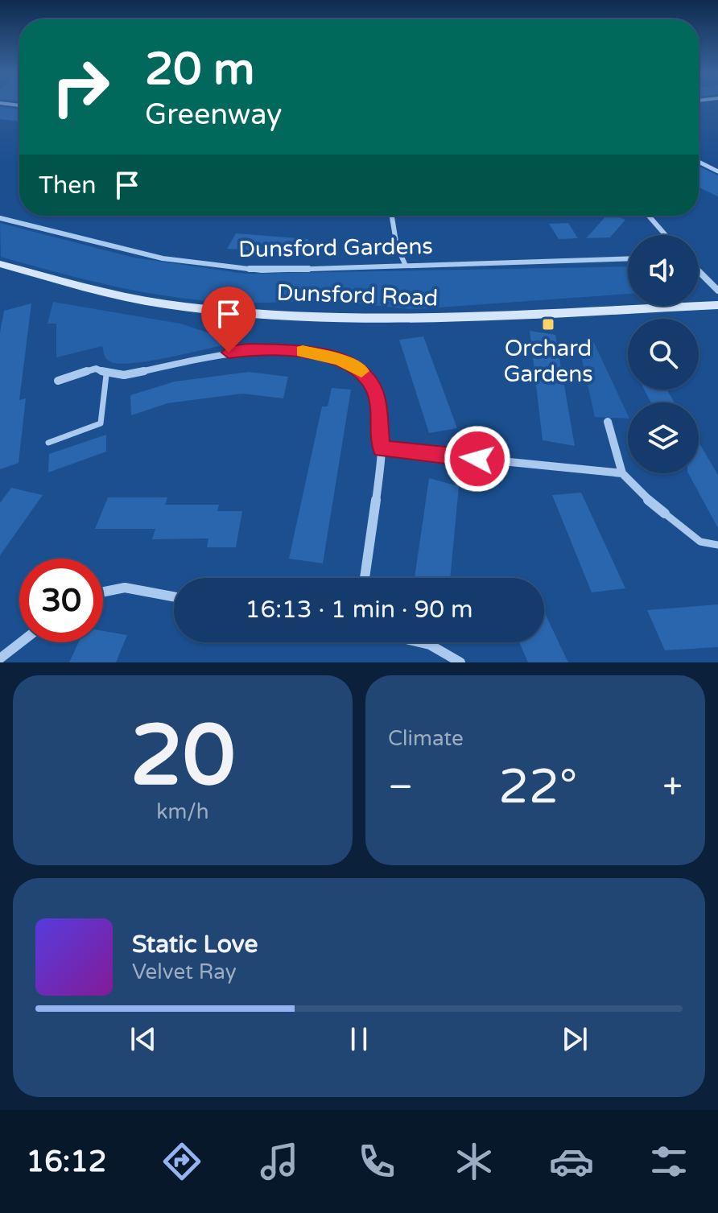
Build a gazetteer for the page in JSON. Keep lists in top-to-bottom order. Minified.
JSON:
{"streets":{"main road":["Dunsford Road"],"street":["Dunsford Gardens"]},"places":{"transit":["Orchard Gardens"]},"page":{"turn":["20 m","Greenway"],"then":"Then","limit":"30","trip":"16:13 · 1 min · 90 m","tile":[["20","km/h"],"Climate"],"heat":["−","22°","+"],"song":["Static Love","Velvet Ray"],"tabs":"16:12"}}
